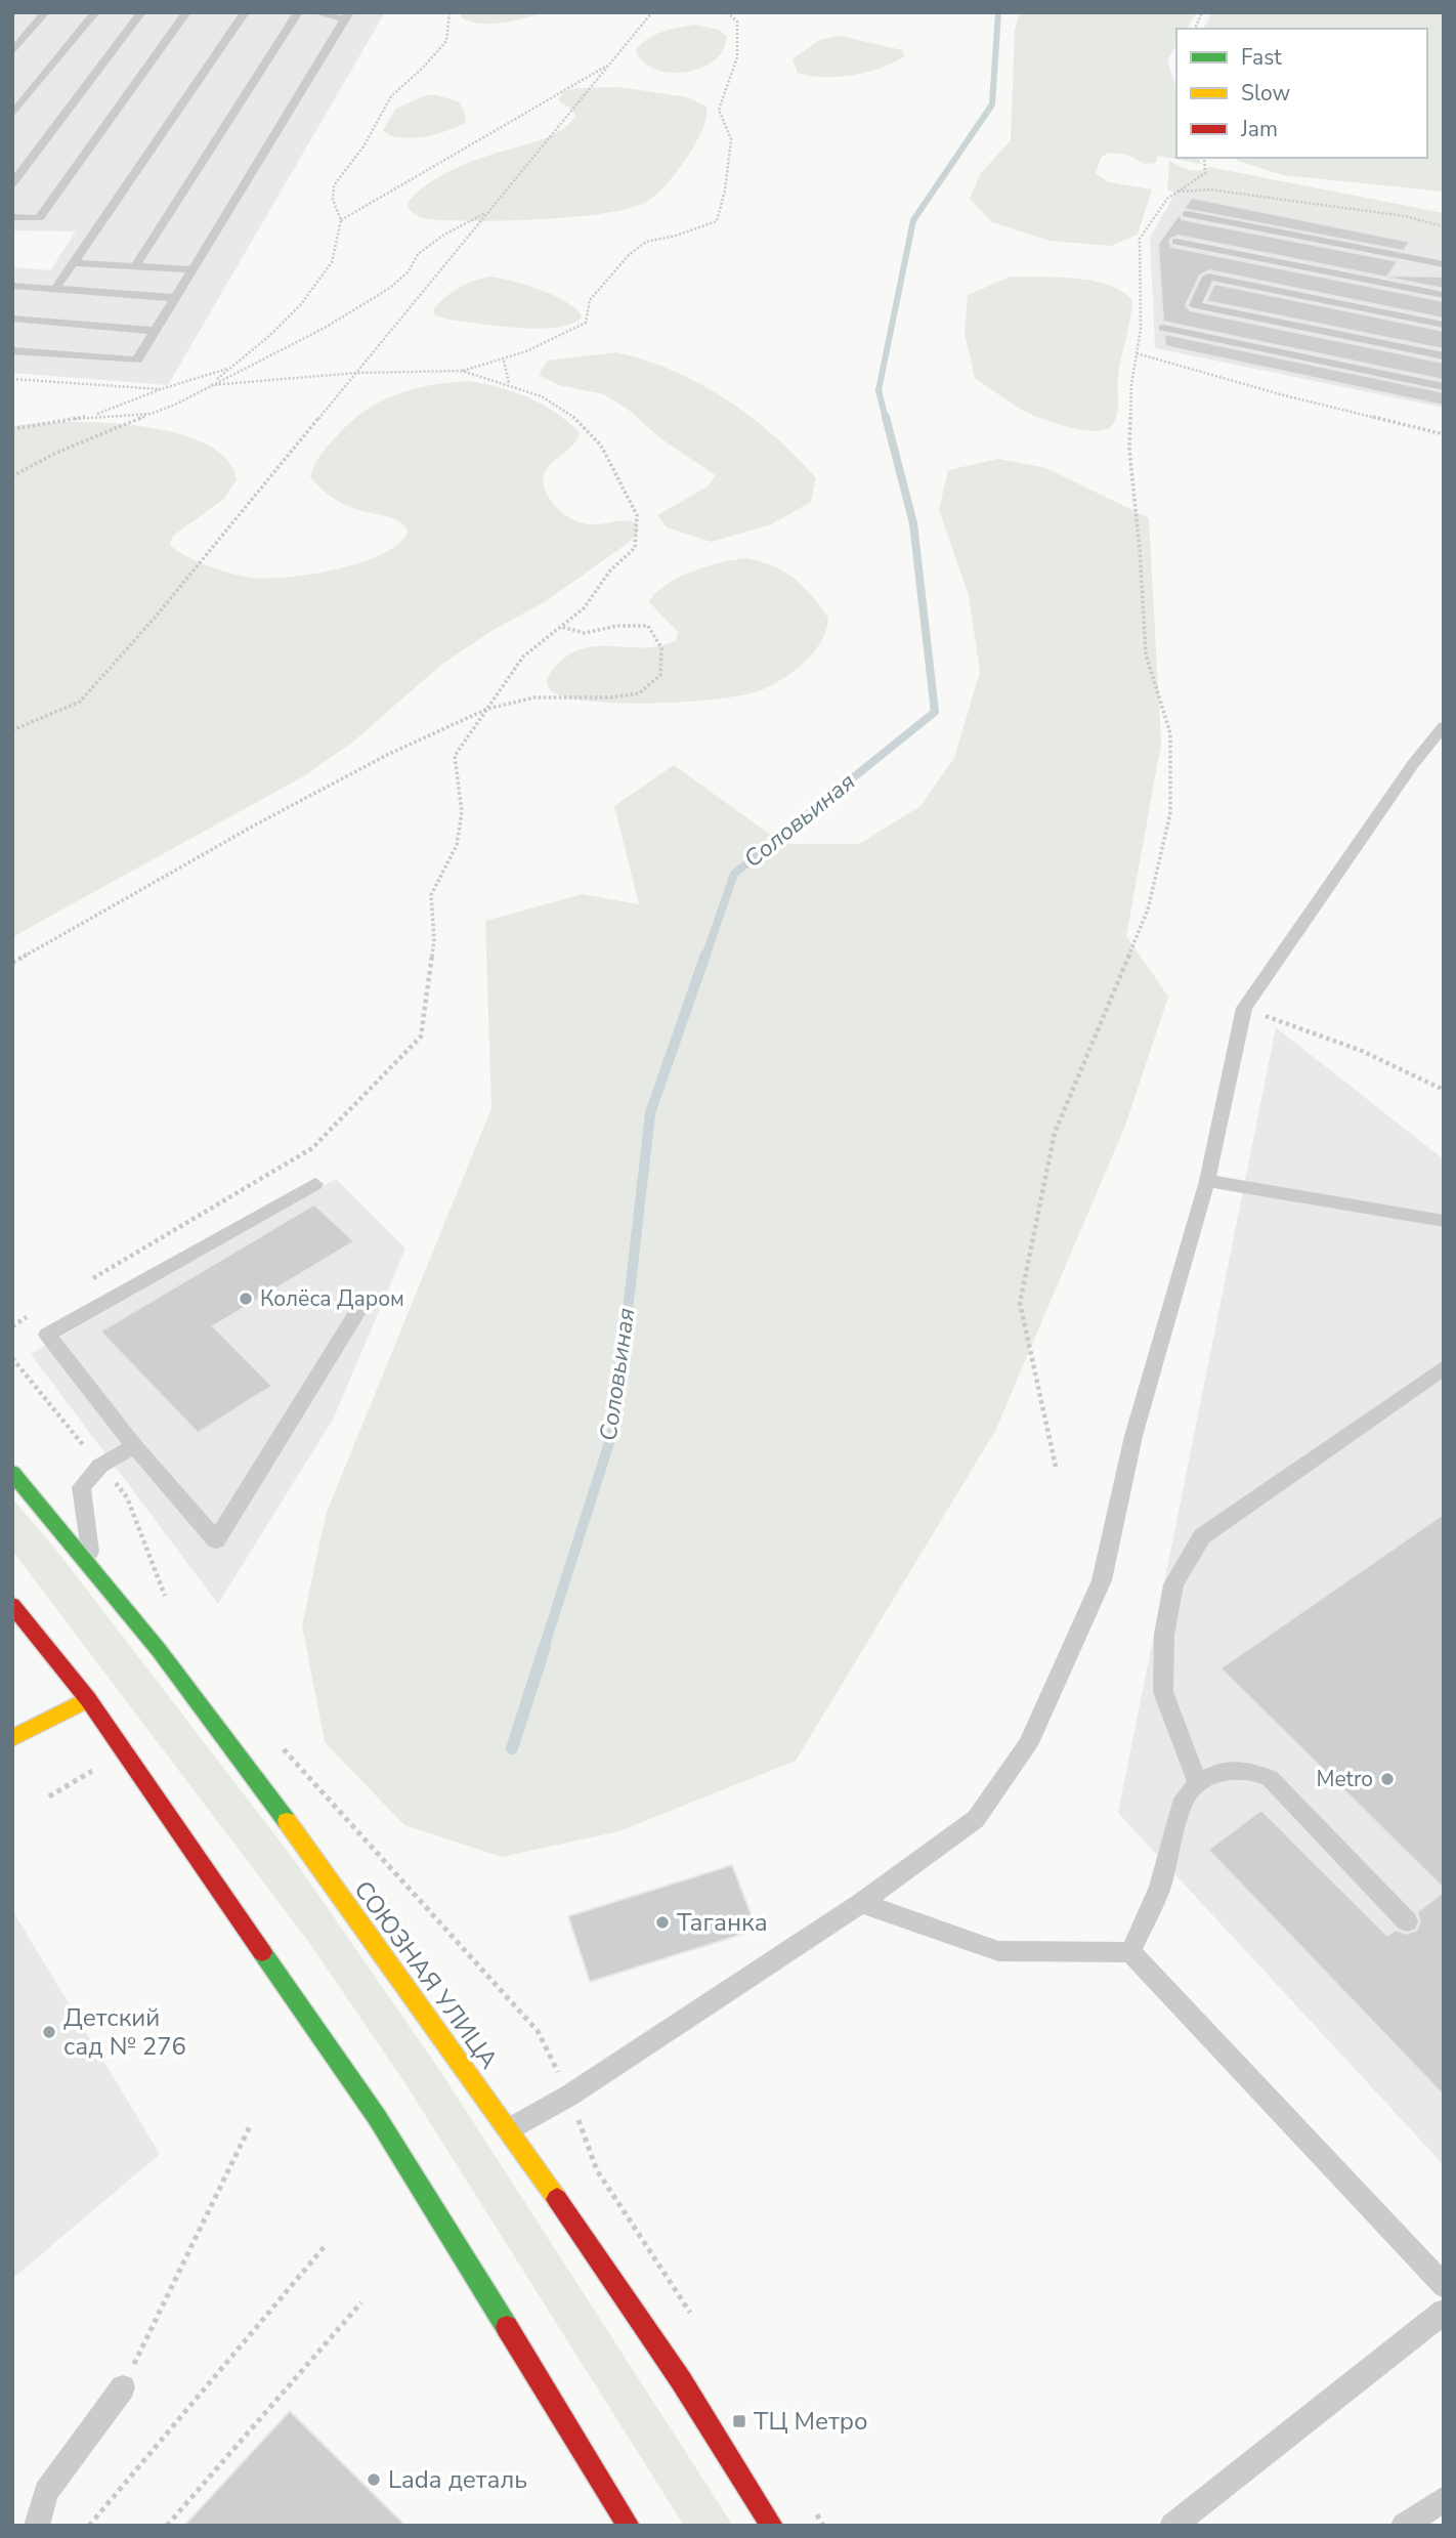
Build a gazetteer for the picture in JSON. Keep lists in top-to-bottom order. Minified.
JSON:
{"streets":{"main road":["СОЮЗНАЯ УЛИЦА"]},"water":["Соловьиная"],"places":{"other":["Колёса Даром","Metro","Таганка","Детский сад № 276","Lada деталь"],"transit":["ТЦ Метро"]},"legend":["Fast","Slow","Jam"]}
